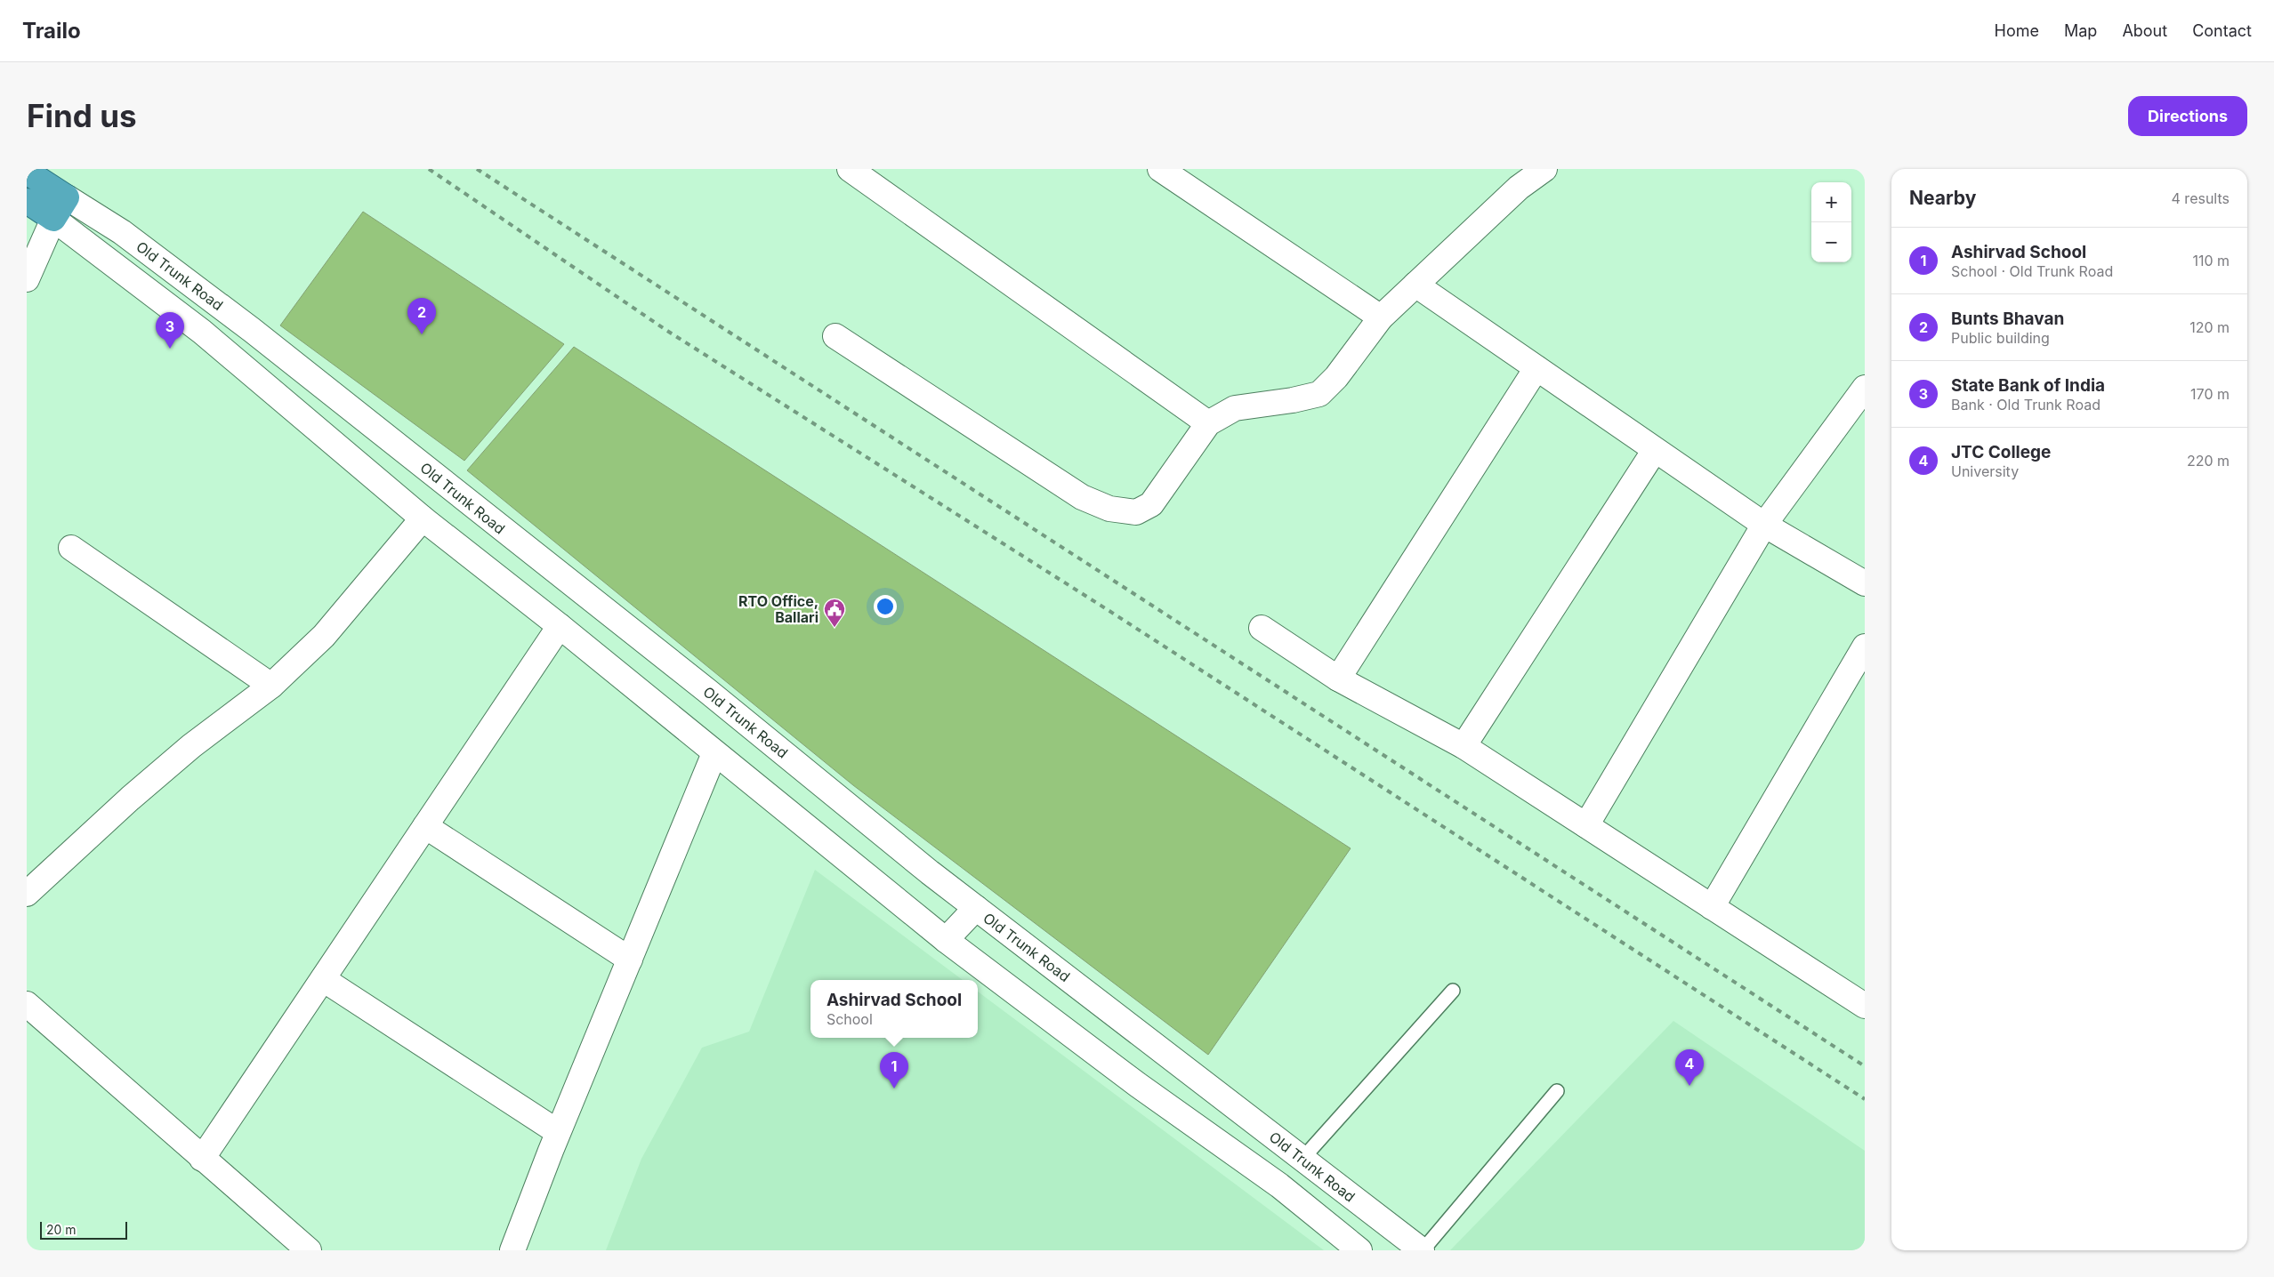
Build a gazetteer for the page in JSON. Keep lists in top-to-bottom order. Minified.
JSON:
{"streets":{"street":["Old Trunk Road"]},"places":{"public building":["RTO Office, Ballari"]},"scale_bar":"20 m","page":{"header":"Trailo","nav":["Home","Map","About","Contact"],"buttons":"Directions","title":"Find us","heading":["Nearby","4 results"],"map_buttons":["+","−"],"list":[{"mark":"1","name":"Ashirvad School","note":"School · Old Trunk Road","value":"110 m"},{"mark":"2","name":"Bunts Bhavan","note":"Public building","value":"120 m"},{"mark":"3","name":"State Bank of India","note":"Bank · Old Trunk Road","value":"170 m"},{"mark":"4","name":"JTC College","note":"University","value":"220 m"}],"pins":["2","3","4","1"],"popup":["Ashirvad School","School"],"scale":"20 m"}}
